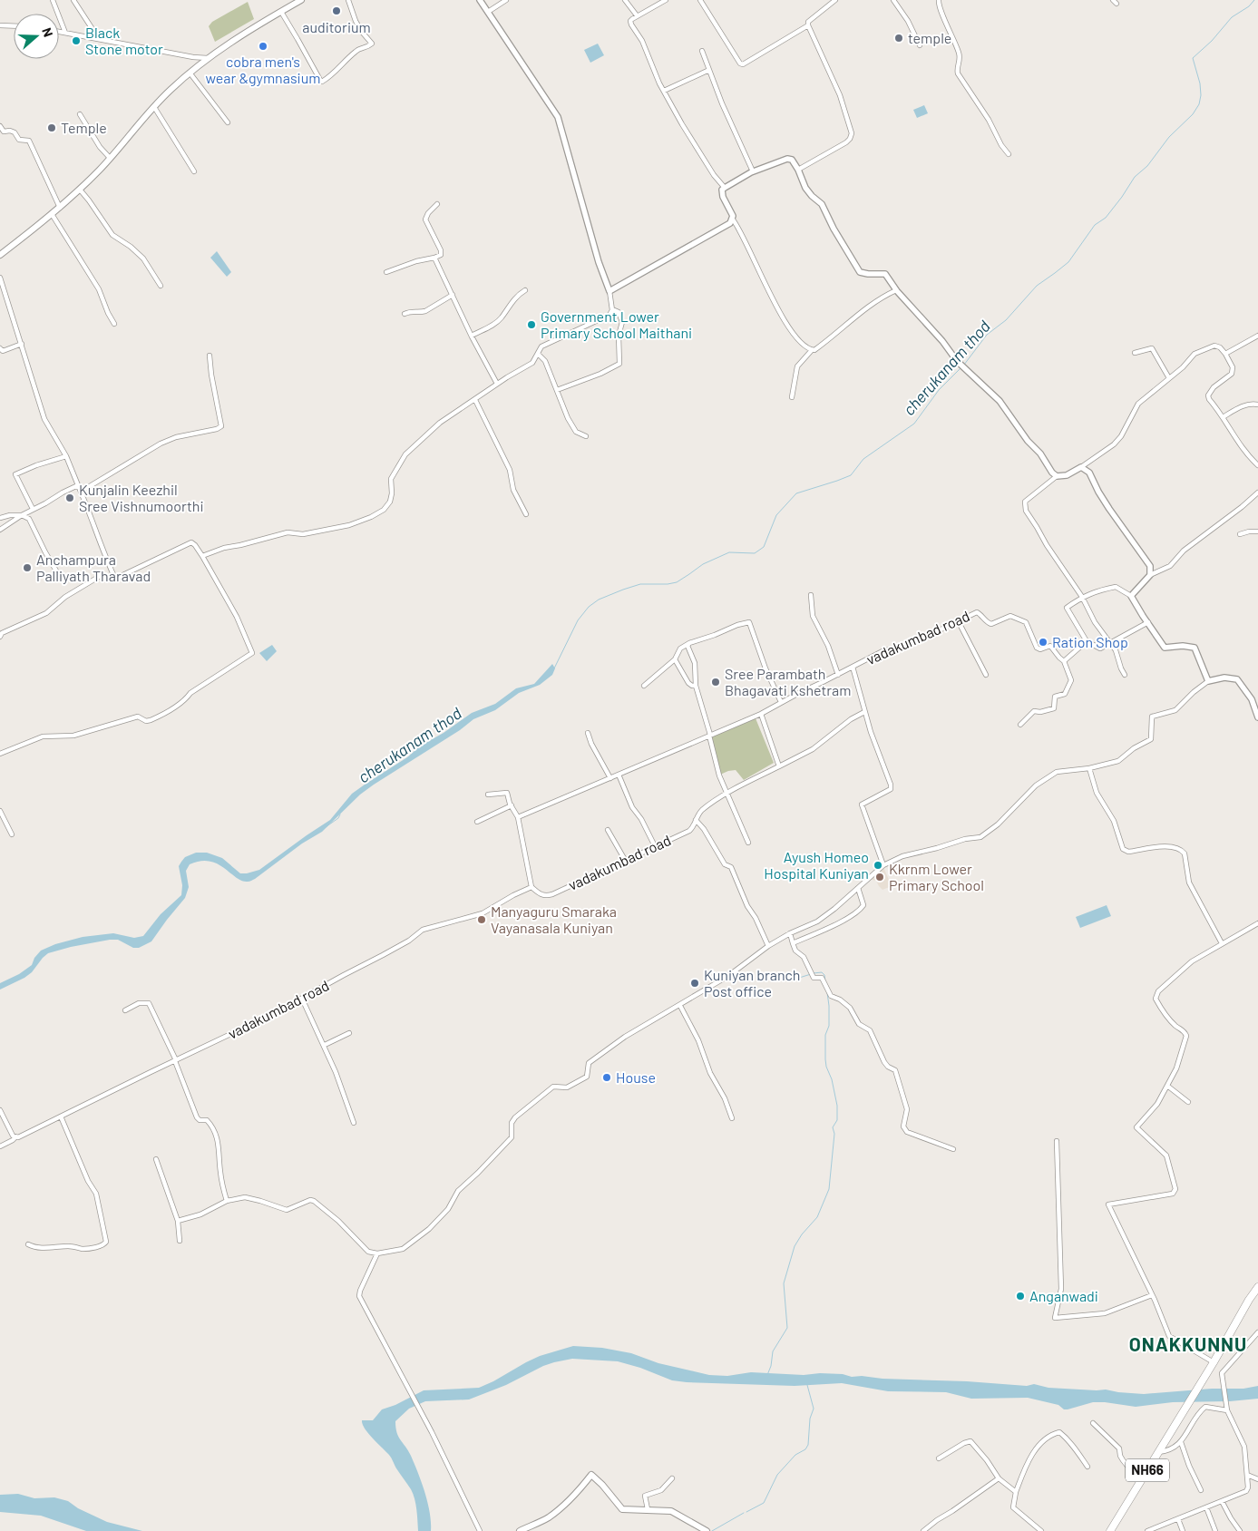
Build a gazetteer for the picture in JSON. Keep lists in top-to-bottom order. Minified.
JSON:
{"streets":{"highway":["NH66"],"street":["vadakumbad road"]},"districts":["ONAKKUNNU"],"water":["cherukanam thod"],"places":["auditorium","temple","Black Stone motor","cobra men's wear &gymnasium","Temple","Government Lower Primary School Maithani","Kunjalin Keezhil Sree Vishnumoorthi","Anchampura Palliyath Tharavad","Ration Shop","Sree Parambath Bhagavati Kshetram","Ayush Homeo Hospital Kuniyan","Kkrnm Lower Primary School","Manyaguru Smaraka Vayanasala Kuniyan","Kuniyan branch Post office","House","Anganwadi"],"north":"right"}
